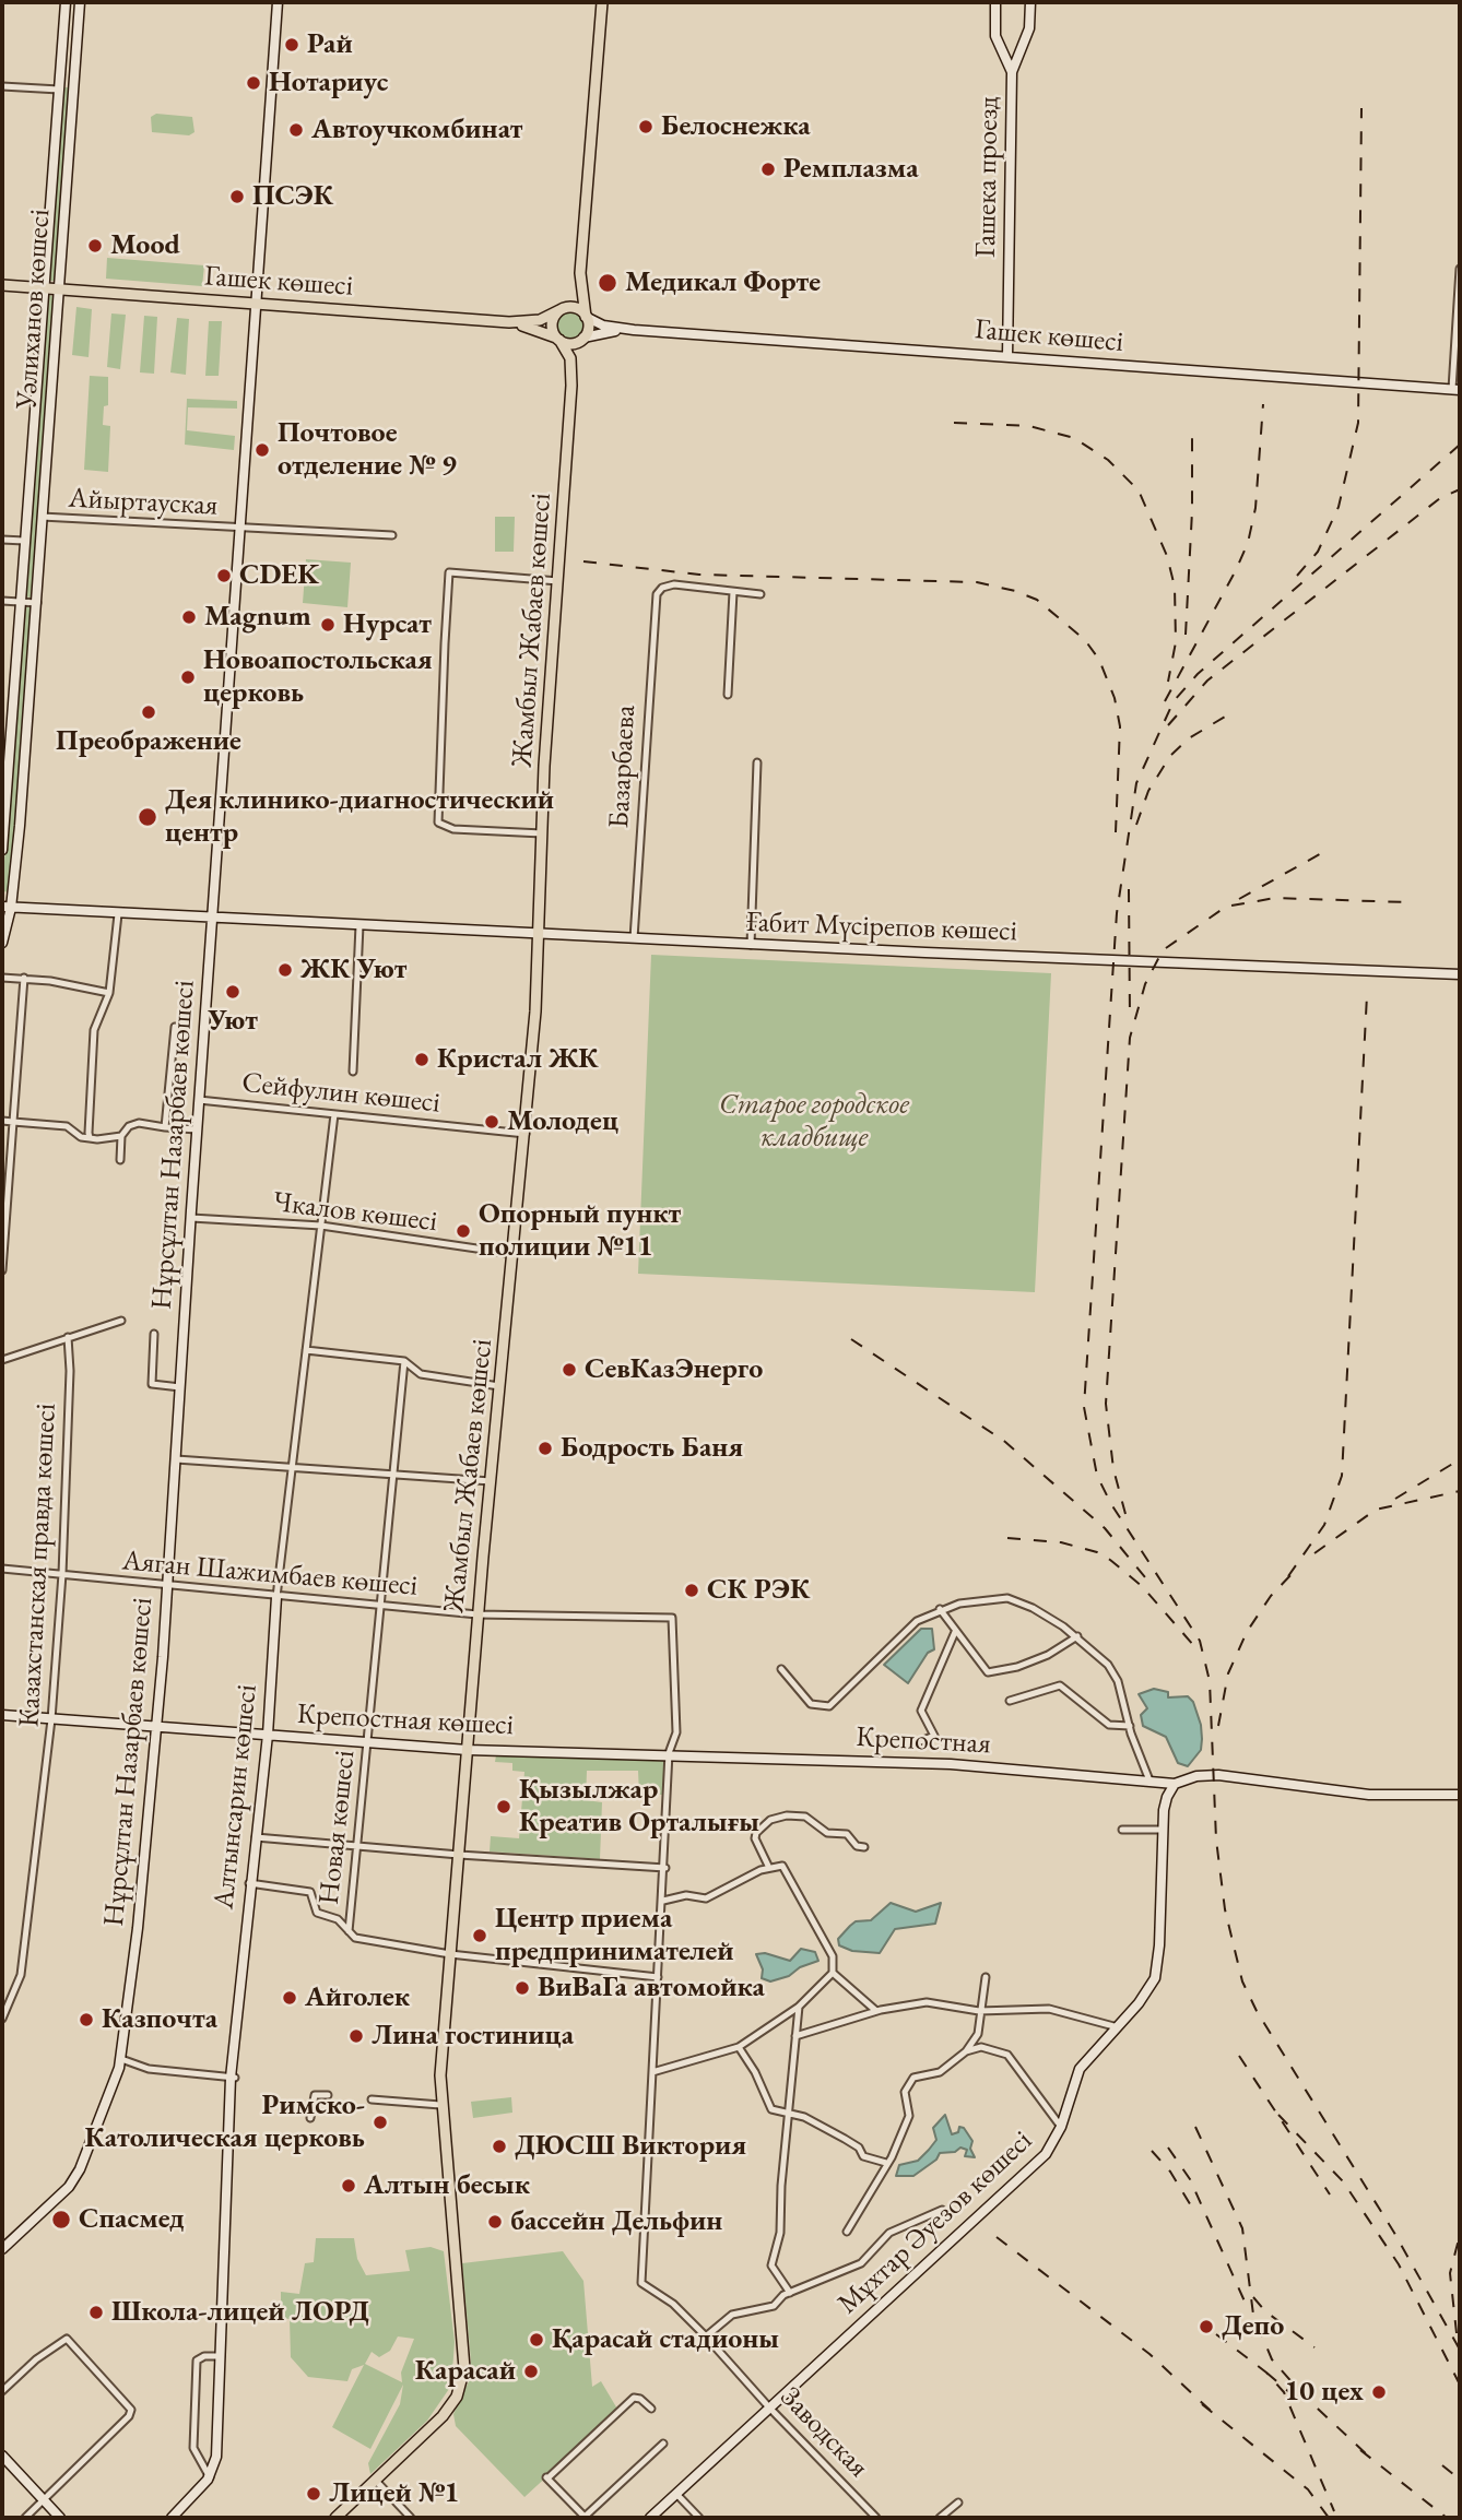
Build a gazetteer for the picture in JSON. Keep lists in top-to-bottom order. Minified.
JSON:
{"streets":{"main road":["Гашека проезд","Гашек көшесі","Уәлиханов көшесі","Жамбыл Жабаев көшесі","Ғабит Мүсірепов көшесі","Нұрсұлтан Назарбаев көшесі","Крепостная көшесі","Крепостная","Алтынсарин көшесі","Мұхтар Әуезов көшесі"],"street":["Айыртауская","Базарбаева","Сейфулин көшесі","Чкалов көшесі","Казахстанская правда көшесі","Аяган Шажимбаев көшесі","Новая көшесі","Заводская"]},"crossings":[["Гашека проезд","Гашек көшесі"],["Гашек көшесі","Уәлиханов көшесі"],["Гашек көшесі","Нұрсұлтан Назарбаев көшесі"],["Уәлиханов көшесі","Айыртауская"],["Айыртауская","Нұрсұлтан Назарбаев көшесі"],["Жамбыл Жабаев көшесі","Ғабит Мүсірепов көшесі"],["Жамбыл Жабаев көшесі","Сейфулин көшесі"],["Жамбыл Жабаев көшесі","Чкалов көшесі"],["Жамбыл Жабаев көшесі","Аяган Шажимбаев көшесі"],["Жамбыл Жабаев көшесі","Крепостная көшесі"],["Базарбаева","Ғабит Мүсірепов көшесі"],["Ғабит Мүсірепов көшесі","Нұрсұлтан Назарбаев көшесі"],["Сейфулин көшесі","Нұрсұлтан Назарбаев көшесі"],["Сейфулин көшесі","Алтынсарин көшесі"],["Нұрсұлтан Назарбаев көшесі","Чкалов көшесі"],["Нұрсұлтан Назарбаев көшесі","Аяган Шажимбаев көшесі"],["Нұрсұлтан Назарбаев көшесі","Крепостная көшесі"],["Чкалов көшесі","Алтынсарин көшесі"],["Казахстанская правда көшесі","Аяган Шажимбаев көшесі"],["Казахстанская правда көшесі","Крепостная көшесі"],["Аяган Шажимбаев көшесі","Крепостная көшесі"],["Аяган Шажимбаев көшесі","Крепостная"],["Аяган Шажимбаев көшесі","Алтынсарин көшесі"],["Аяган Шажимбаев көшесі","Новая көшесі"],["Крепостная көшесі","Крепостная"],["Крепостная көшесі","Алтынсарин көшесі"],["Крепостная көшесі","Новая көшесі"],["Крепостная","Мұхтар Әуезов көшесі"],["Мұхтар Әуезов көшесі","Заводская"]],"parks":["Старое городское кладбище"],"places":["Рай","Нотариус","Белоснежка","Автоучкомбинат","Ремплазма","ПСЭК","Mood","Медикал Форте","Почтовое отделение № 9","CDEK","Magnum","Нурсат","Новоапостольская церковь","Преображение","Дея клинико-диагностический центр","ЖК Уют","Уют","Кристал ЖК","Молодец","Опорный пункт полиции №11","СевКазЭнерго","Бодрость Баня","СК РЭК","Қызылжар Креатив Орталығы","Центр приема предпринимателей","ВиВаГа автомойка","Айголек","Казпочта","Лина гостиница","Римско- Католическая церковь","ДЮСШ Виктория","Алтын бесык","Спасмед","бассейн Дельфин","Школа-лицей ЛОРД","Депо","Қарасай стадионы","Карасай","10 цех","Лицей №1"]}
